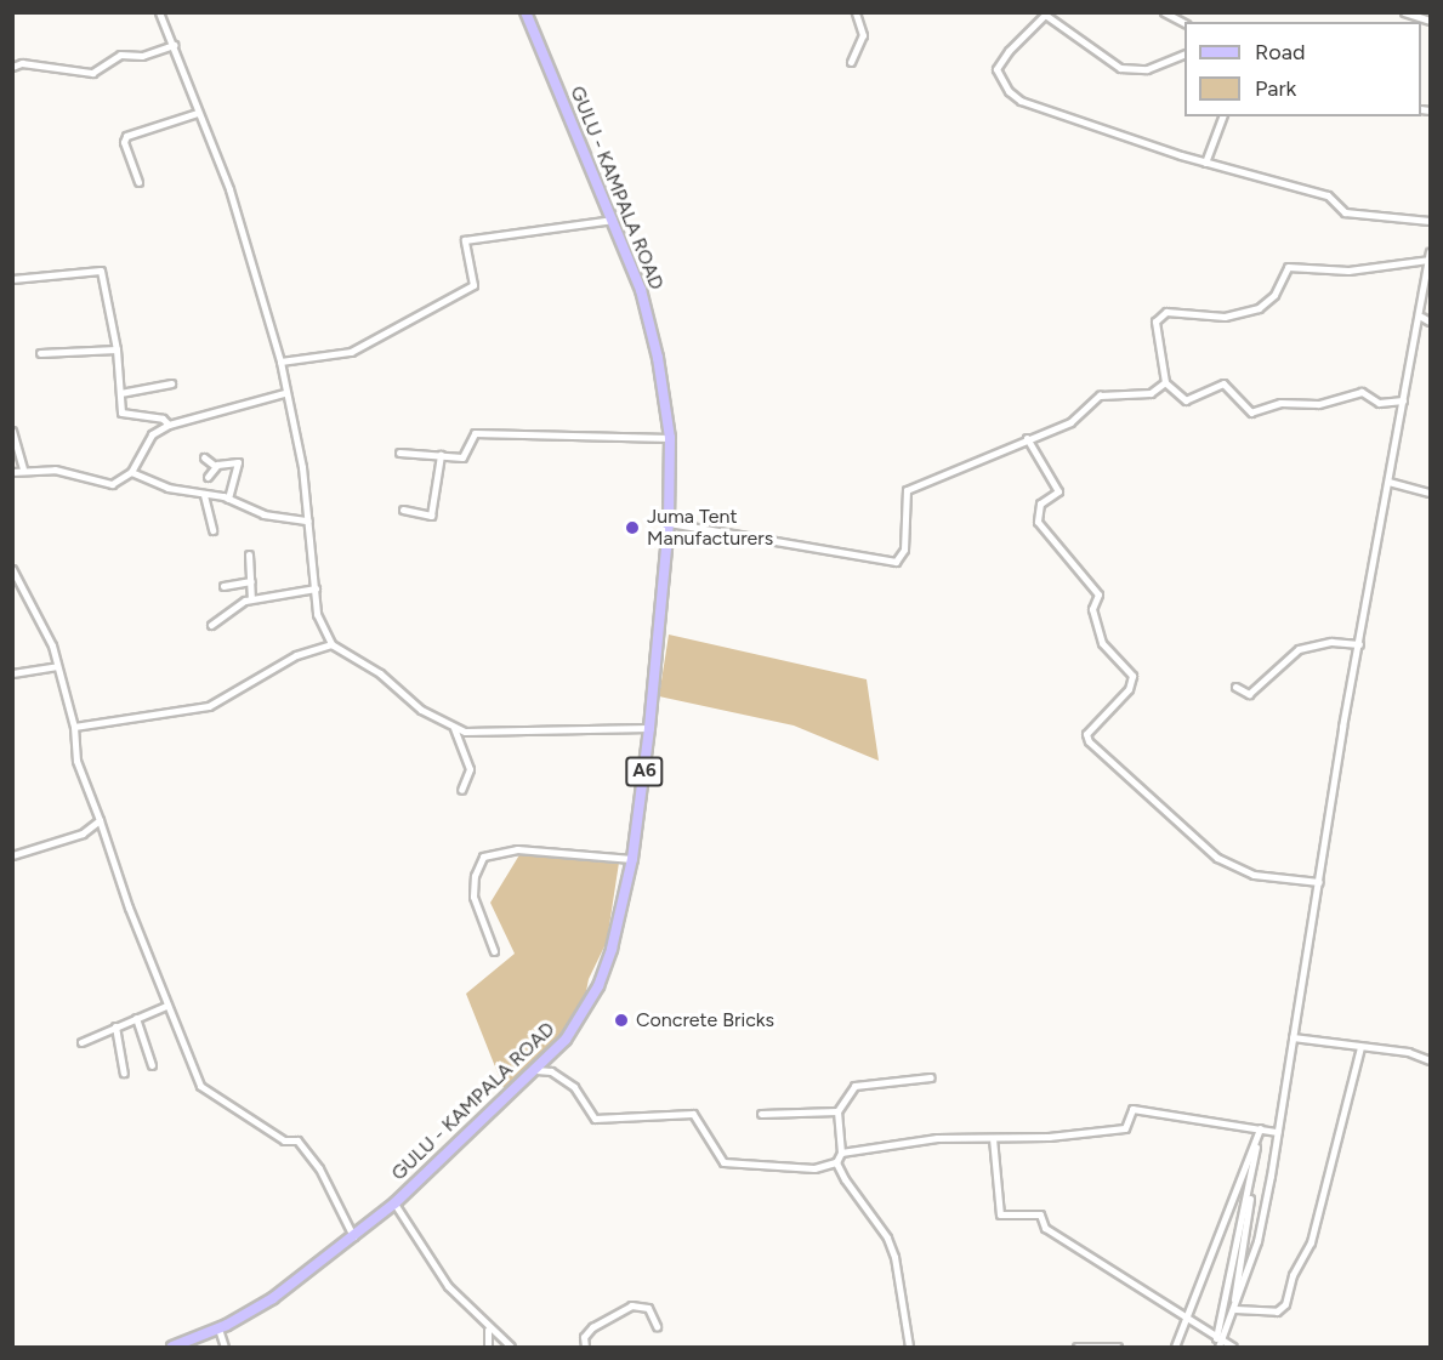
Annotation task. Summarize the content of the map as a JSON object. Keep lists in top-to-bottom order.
{
  "streets": {
    "main road": ["GULU - KAMPALA ROAD", "A6"]
  },
  "places": ["Juma Tent Manufacturers", "Concrete Bricks"],
  "legend": ["Road", "Park"]
}
